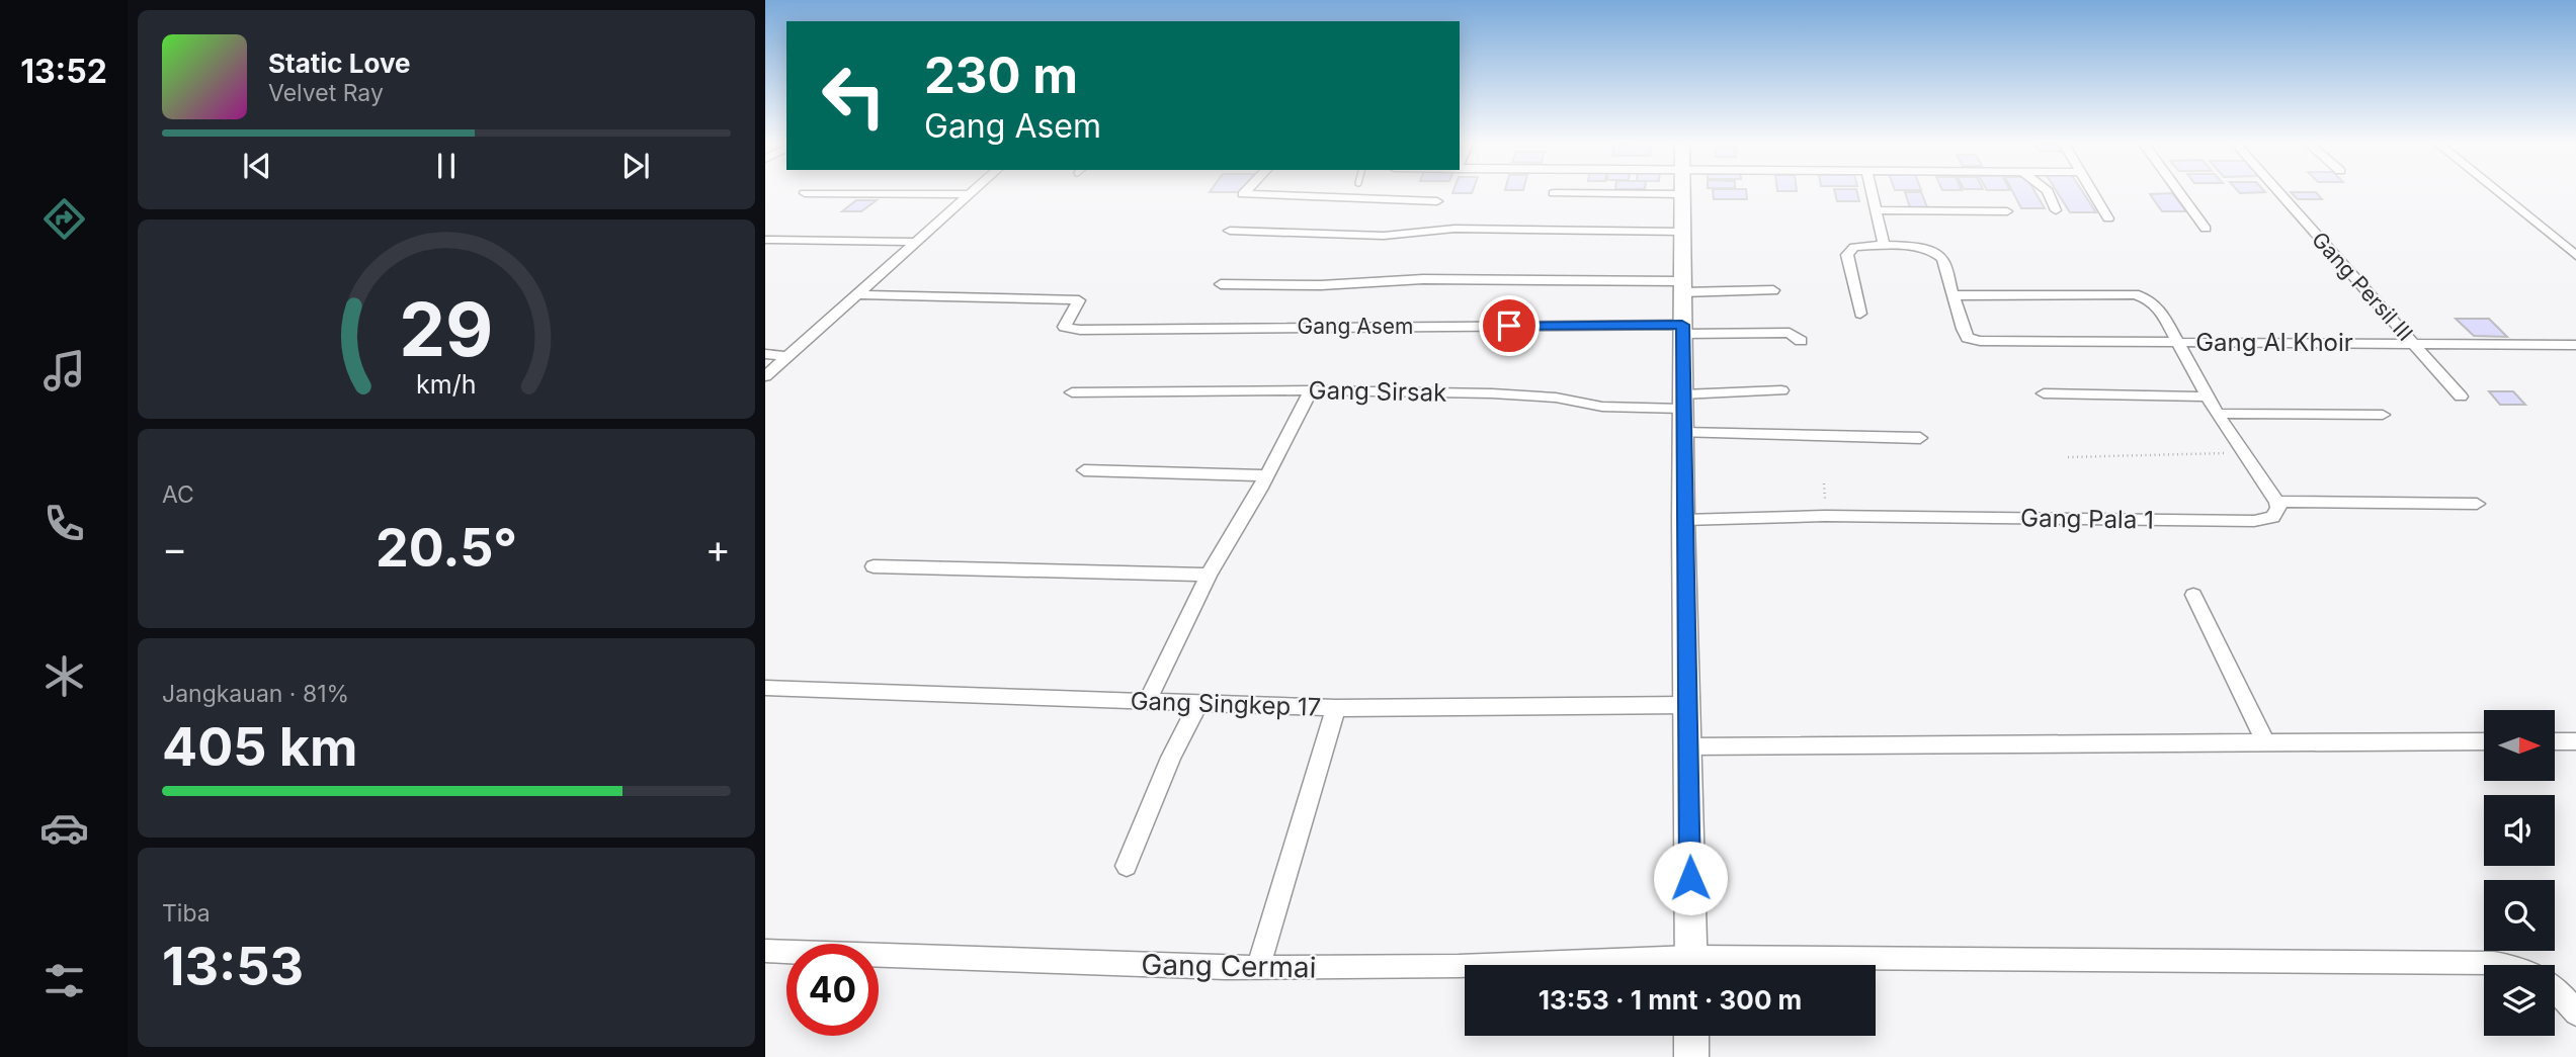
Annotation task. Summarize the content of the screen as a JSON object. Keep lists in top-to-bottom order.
{
  "streets": {
    "street": [
      "Gang Persil III",
      "Gang Asem",
      "Gang Al Khoir",
      "Gang Sirsak",
      "Gang Pala 1",
      "Gang Singkep 17",
      "Gang Cermai"
    ]
  },
  "crossings": [
    ["Gang Persil III", "Gang Al Khoir"]
  ],
  "north": "right",
  "page": {
    "tabs": "13:52",
    "turn": ["230 m", "Gang Asem"],
    "song": ["Static Love", "Velvet Ray"],
    "tile": [
      "AC",
      ["Jangkauan · 81%", "405 km"],
      ["Tiba", "13:53"]
    ],
    "heat": ["−", "20.5°", "+"],
    "limit": "40",
    "trip": "13:53 · 1 mnt · 300 m",
    "gauge": ["29", "km/h"]
  }
}
